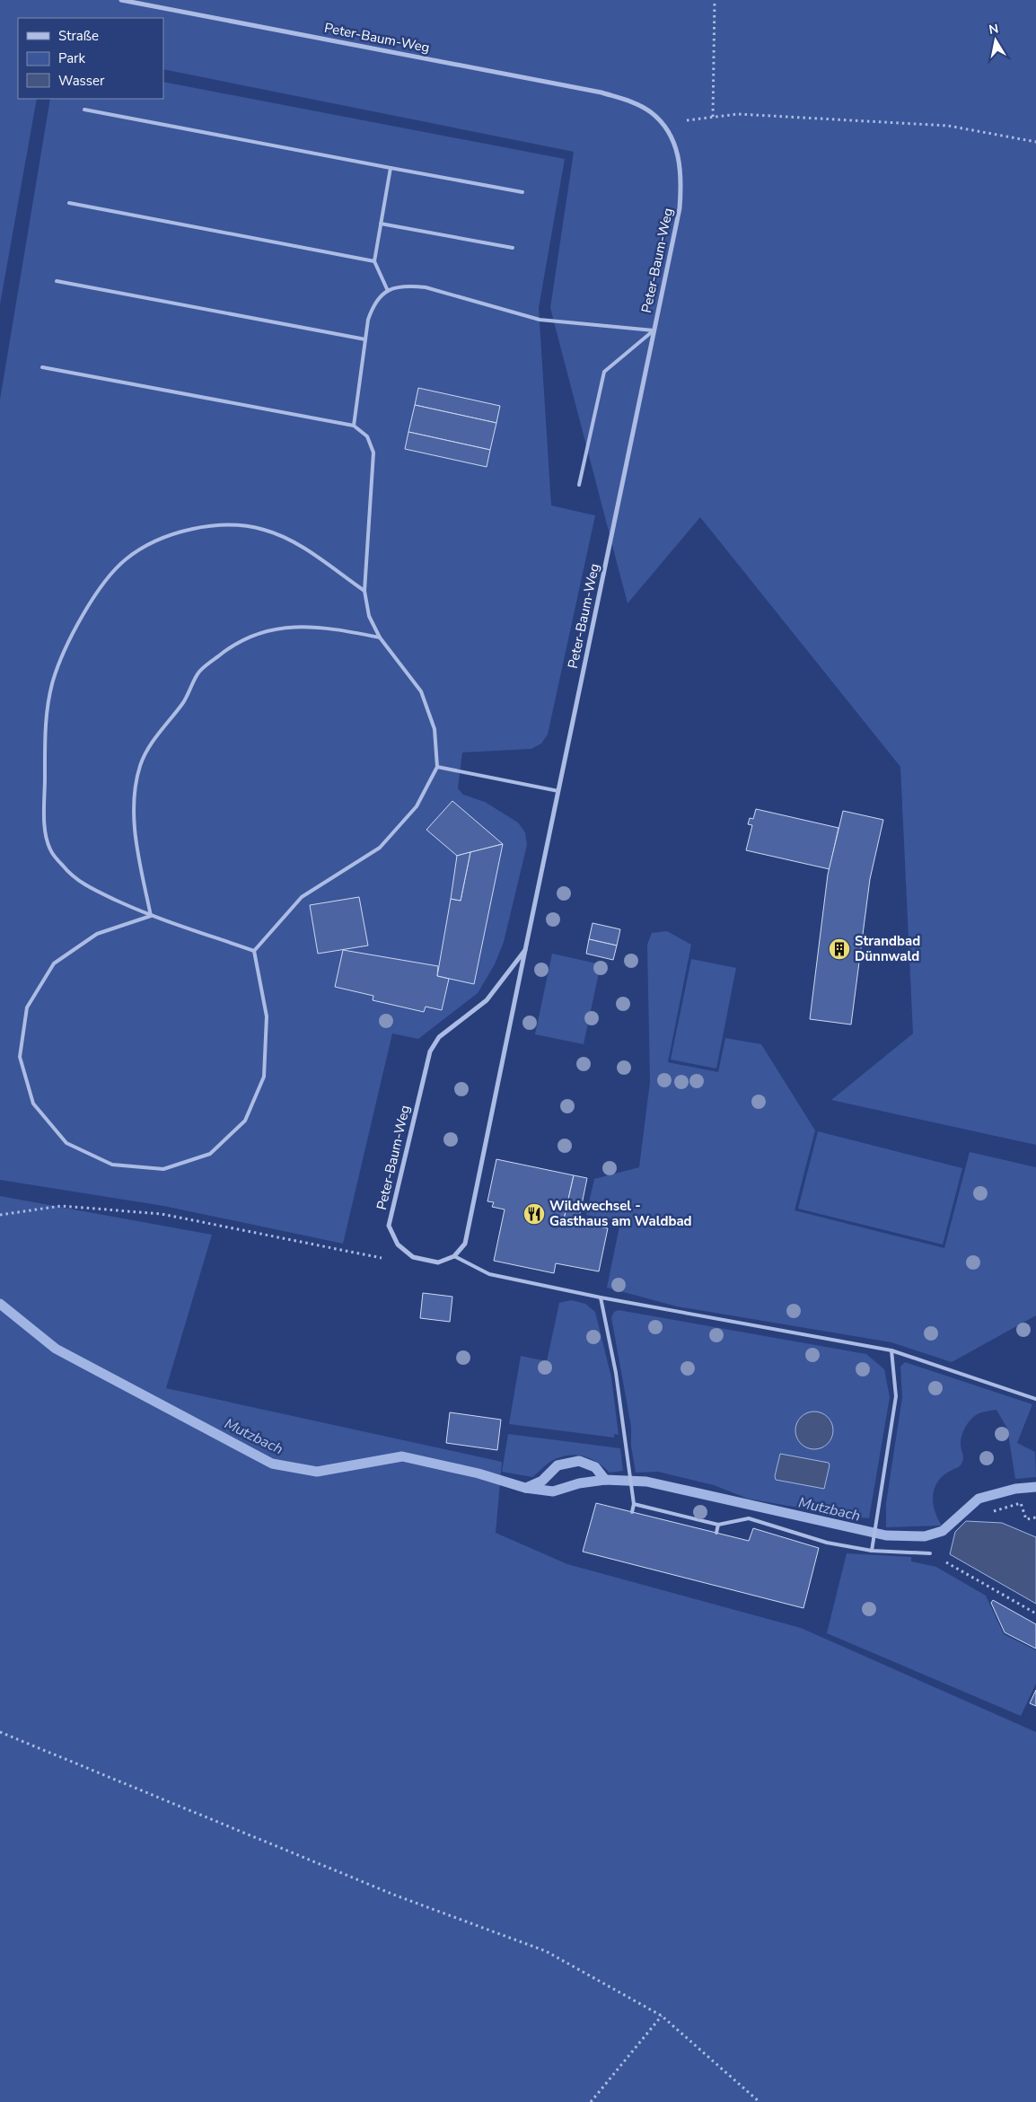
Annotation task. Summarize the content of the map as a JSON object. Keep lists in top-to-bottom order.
{
  "streets": {
    "street": ["Peter-Baum-Weg"]
  },
  "water": ["Mutzbach"],
  "places": {
    "building": ["Strandbad Dünnwald"],
    "restaurant": ["Wildwechsel - Gasthaus am Waldbad"]
  },
  "legend": ["Straße", "Park", "Wasser"],
  "north": "top"
}
